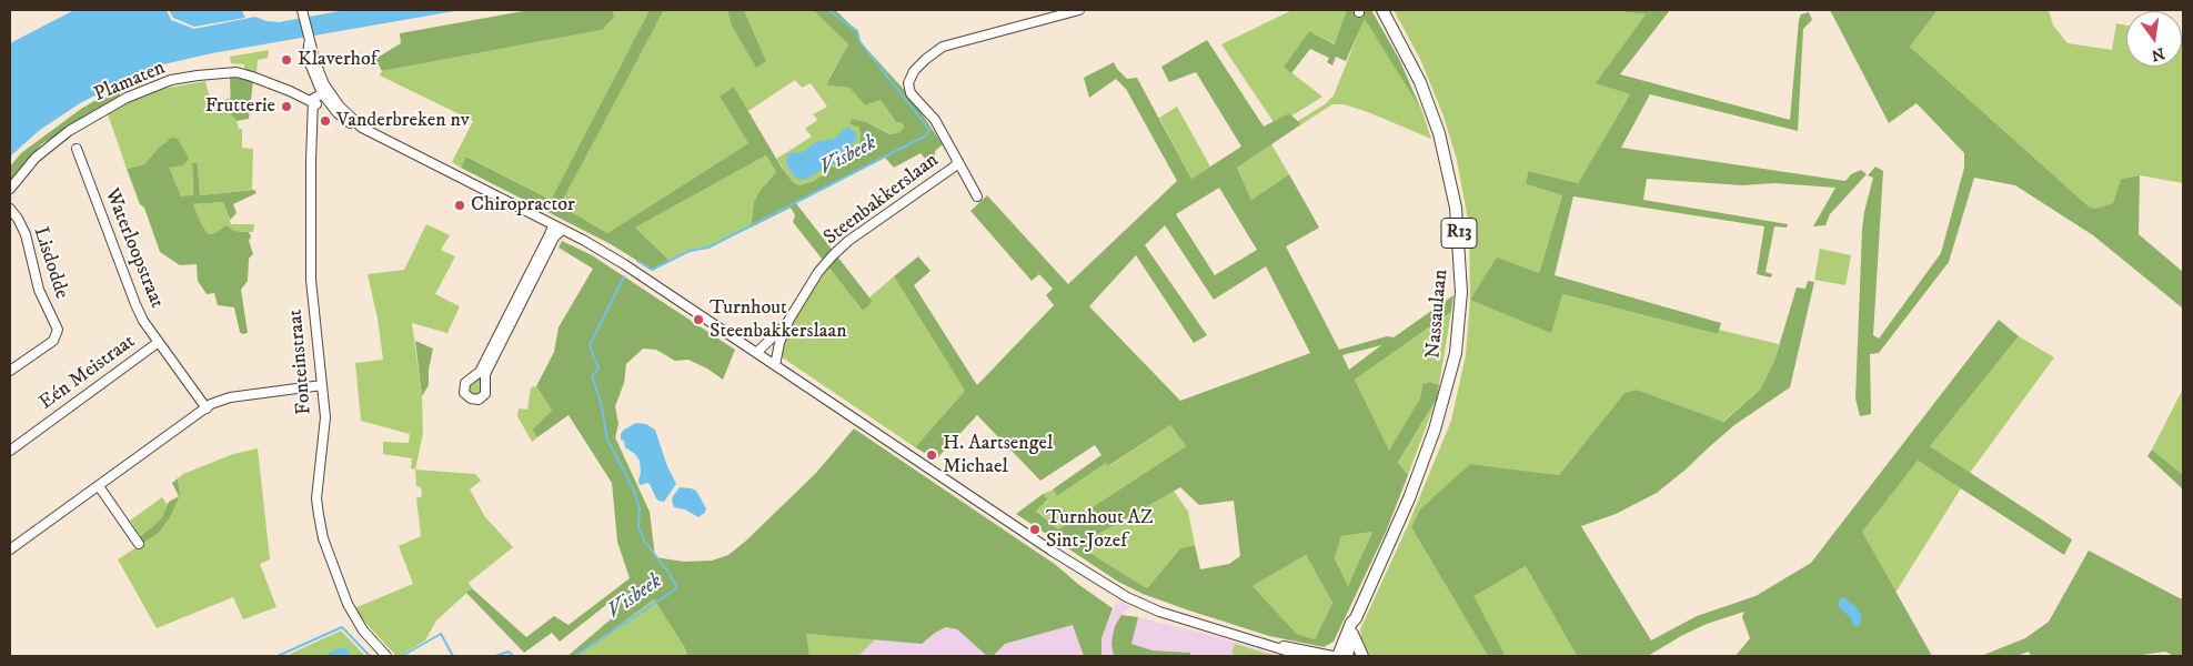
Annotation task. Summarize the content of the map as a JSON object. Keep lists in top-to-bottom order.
{
  "streets": {
    "main road": ["R13", "Nassaulaan"],
    "street": [
      "Plamaten",
      "Steenbakkerslaan",
      "Waterloopstraat",
      "Lisdodde",
      "Fonteinstraat",
      "Eén Meistraat"
    ]
  },
  "crossings": [
    ["Plamaten", "Fonteinstraat"],
    ["Waterloopstraat", "Eén Meistraat"]
  ],
  "water": ["Visbeek"],
  "places": [
    "Klaverhof",
    "Frutterie",
    "Vanderbreken nv",
    "Chiropractor",
    "Turnhout Steenbakkerslaan",
    "H. Aartsengel Michael",
    "Turnhout AZ Sint-Jozef"
  ],
  "north": "bottom"
}
